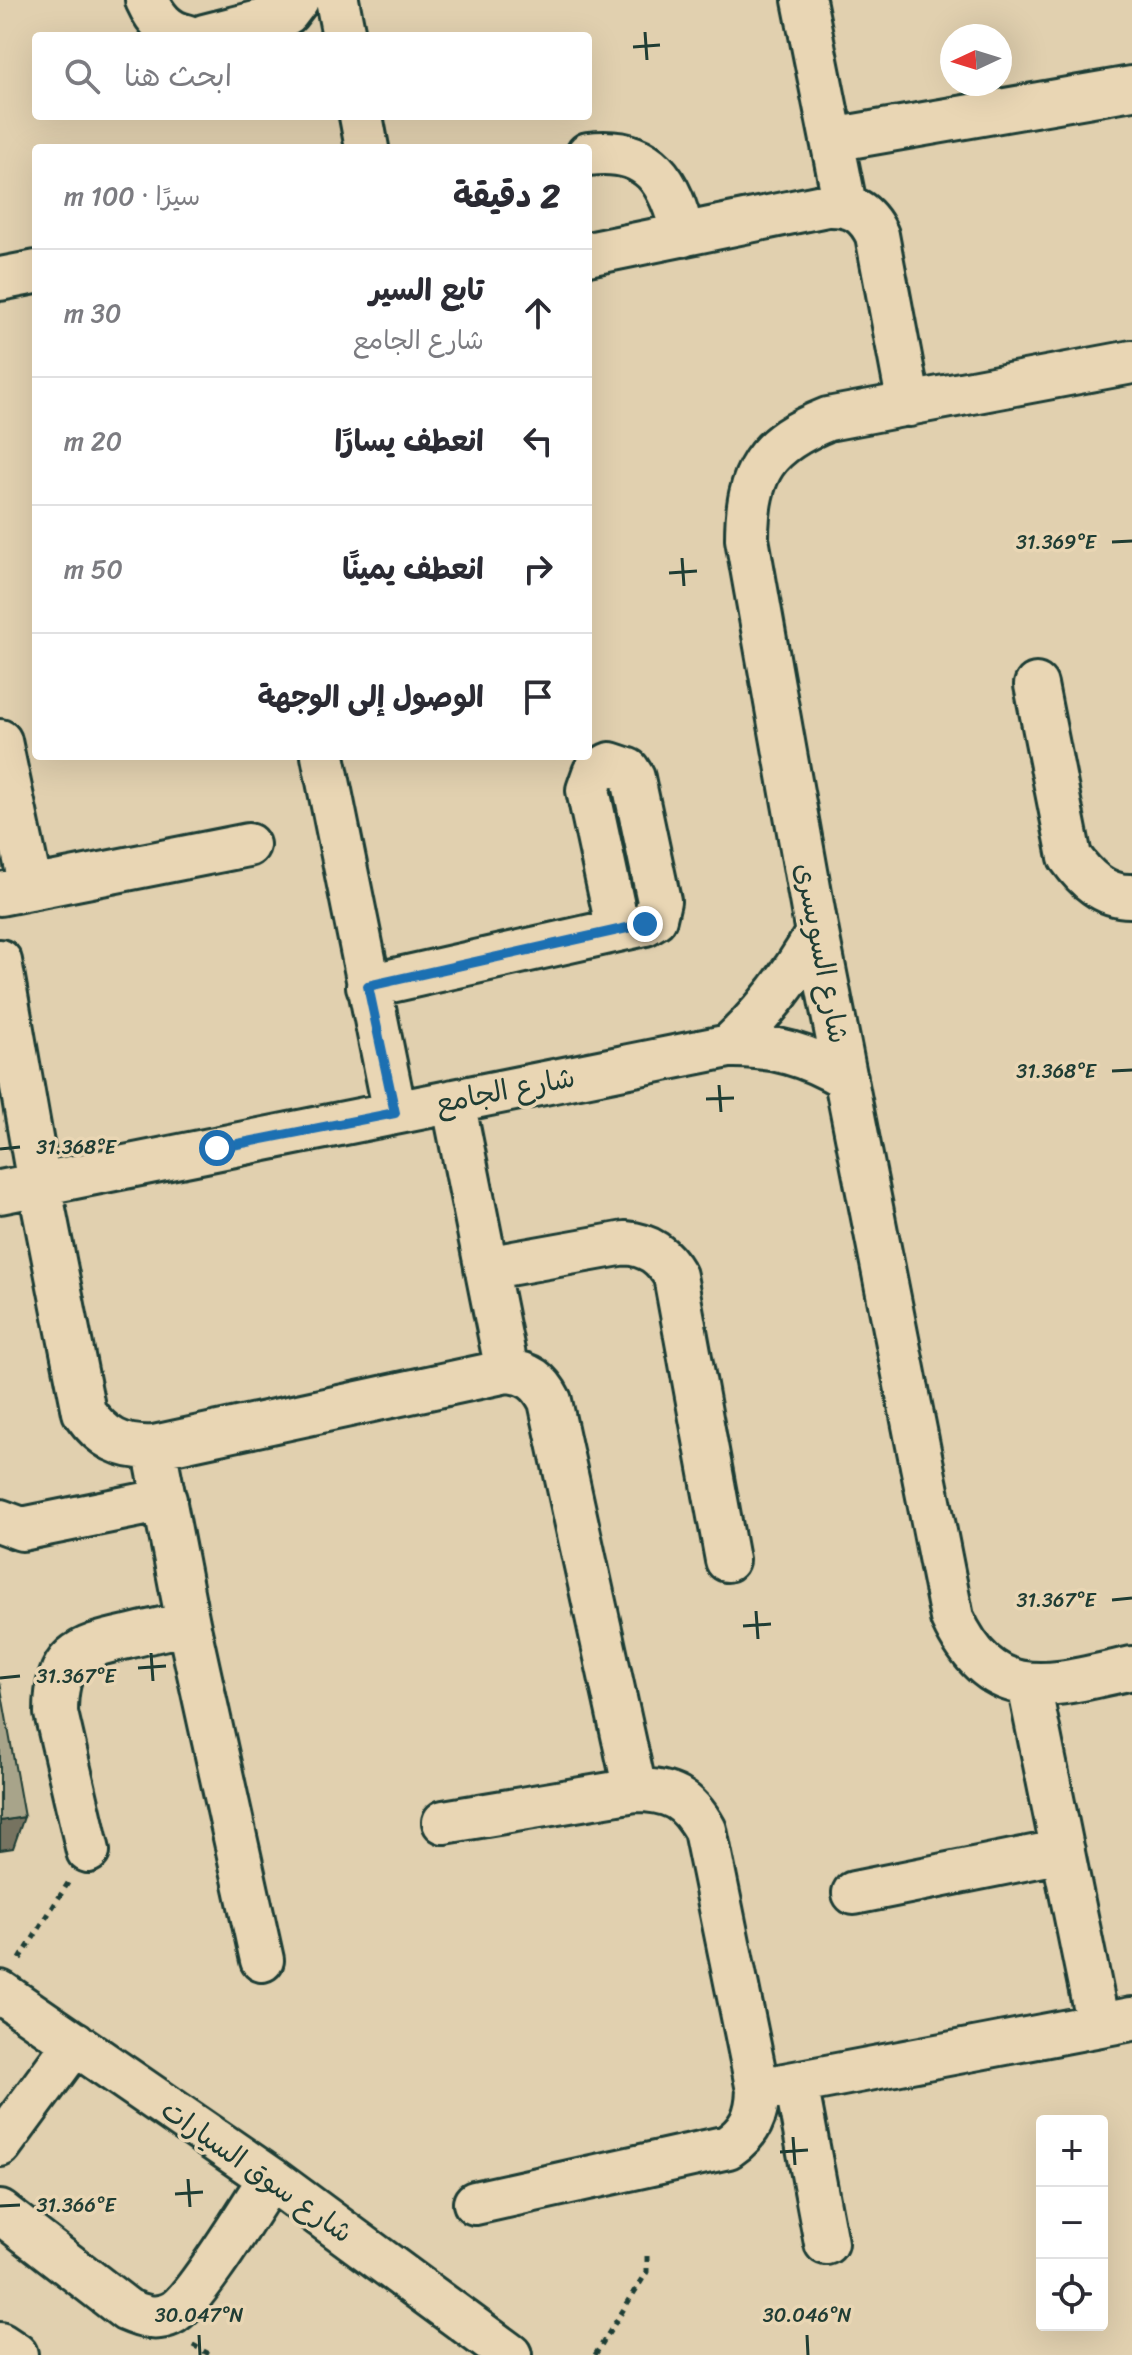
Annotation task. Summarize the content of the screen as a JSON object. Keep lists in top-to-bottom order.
{
  "streets": {
    "street": ["شارع السويسرى", "شارع الجامع", "شارع سوق السيارات"]
  },
  "crossings": [
    ["شارع السويسرى", "شارع الجامع"]
  ],
  "north": "left",
  "page": {
    "search": "ابحث هنا",
    "heading": ["2 دقيقة", "سيرًا · 100 m"],
    "list": [
      ["تابع السير", "شارع الجامع", "30 m"],
      ["انعطف يسارًا", "20 m"],
      ["انعطف يمينًا", "50 m"],
      "الوصول إلى الوجهة"
    ],
    "map_buttons": ["+", "−"]
  },
  "coordinates": [
    "31.369°E",
    "31.368°E",
    "31.367°E",
    "31.366°E",
    "30.047°N",
    "30.046°N"
  ]
}
